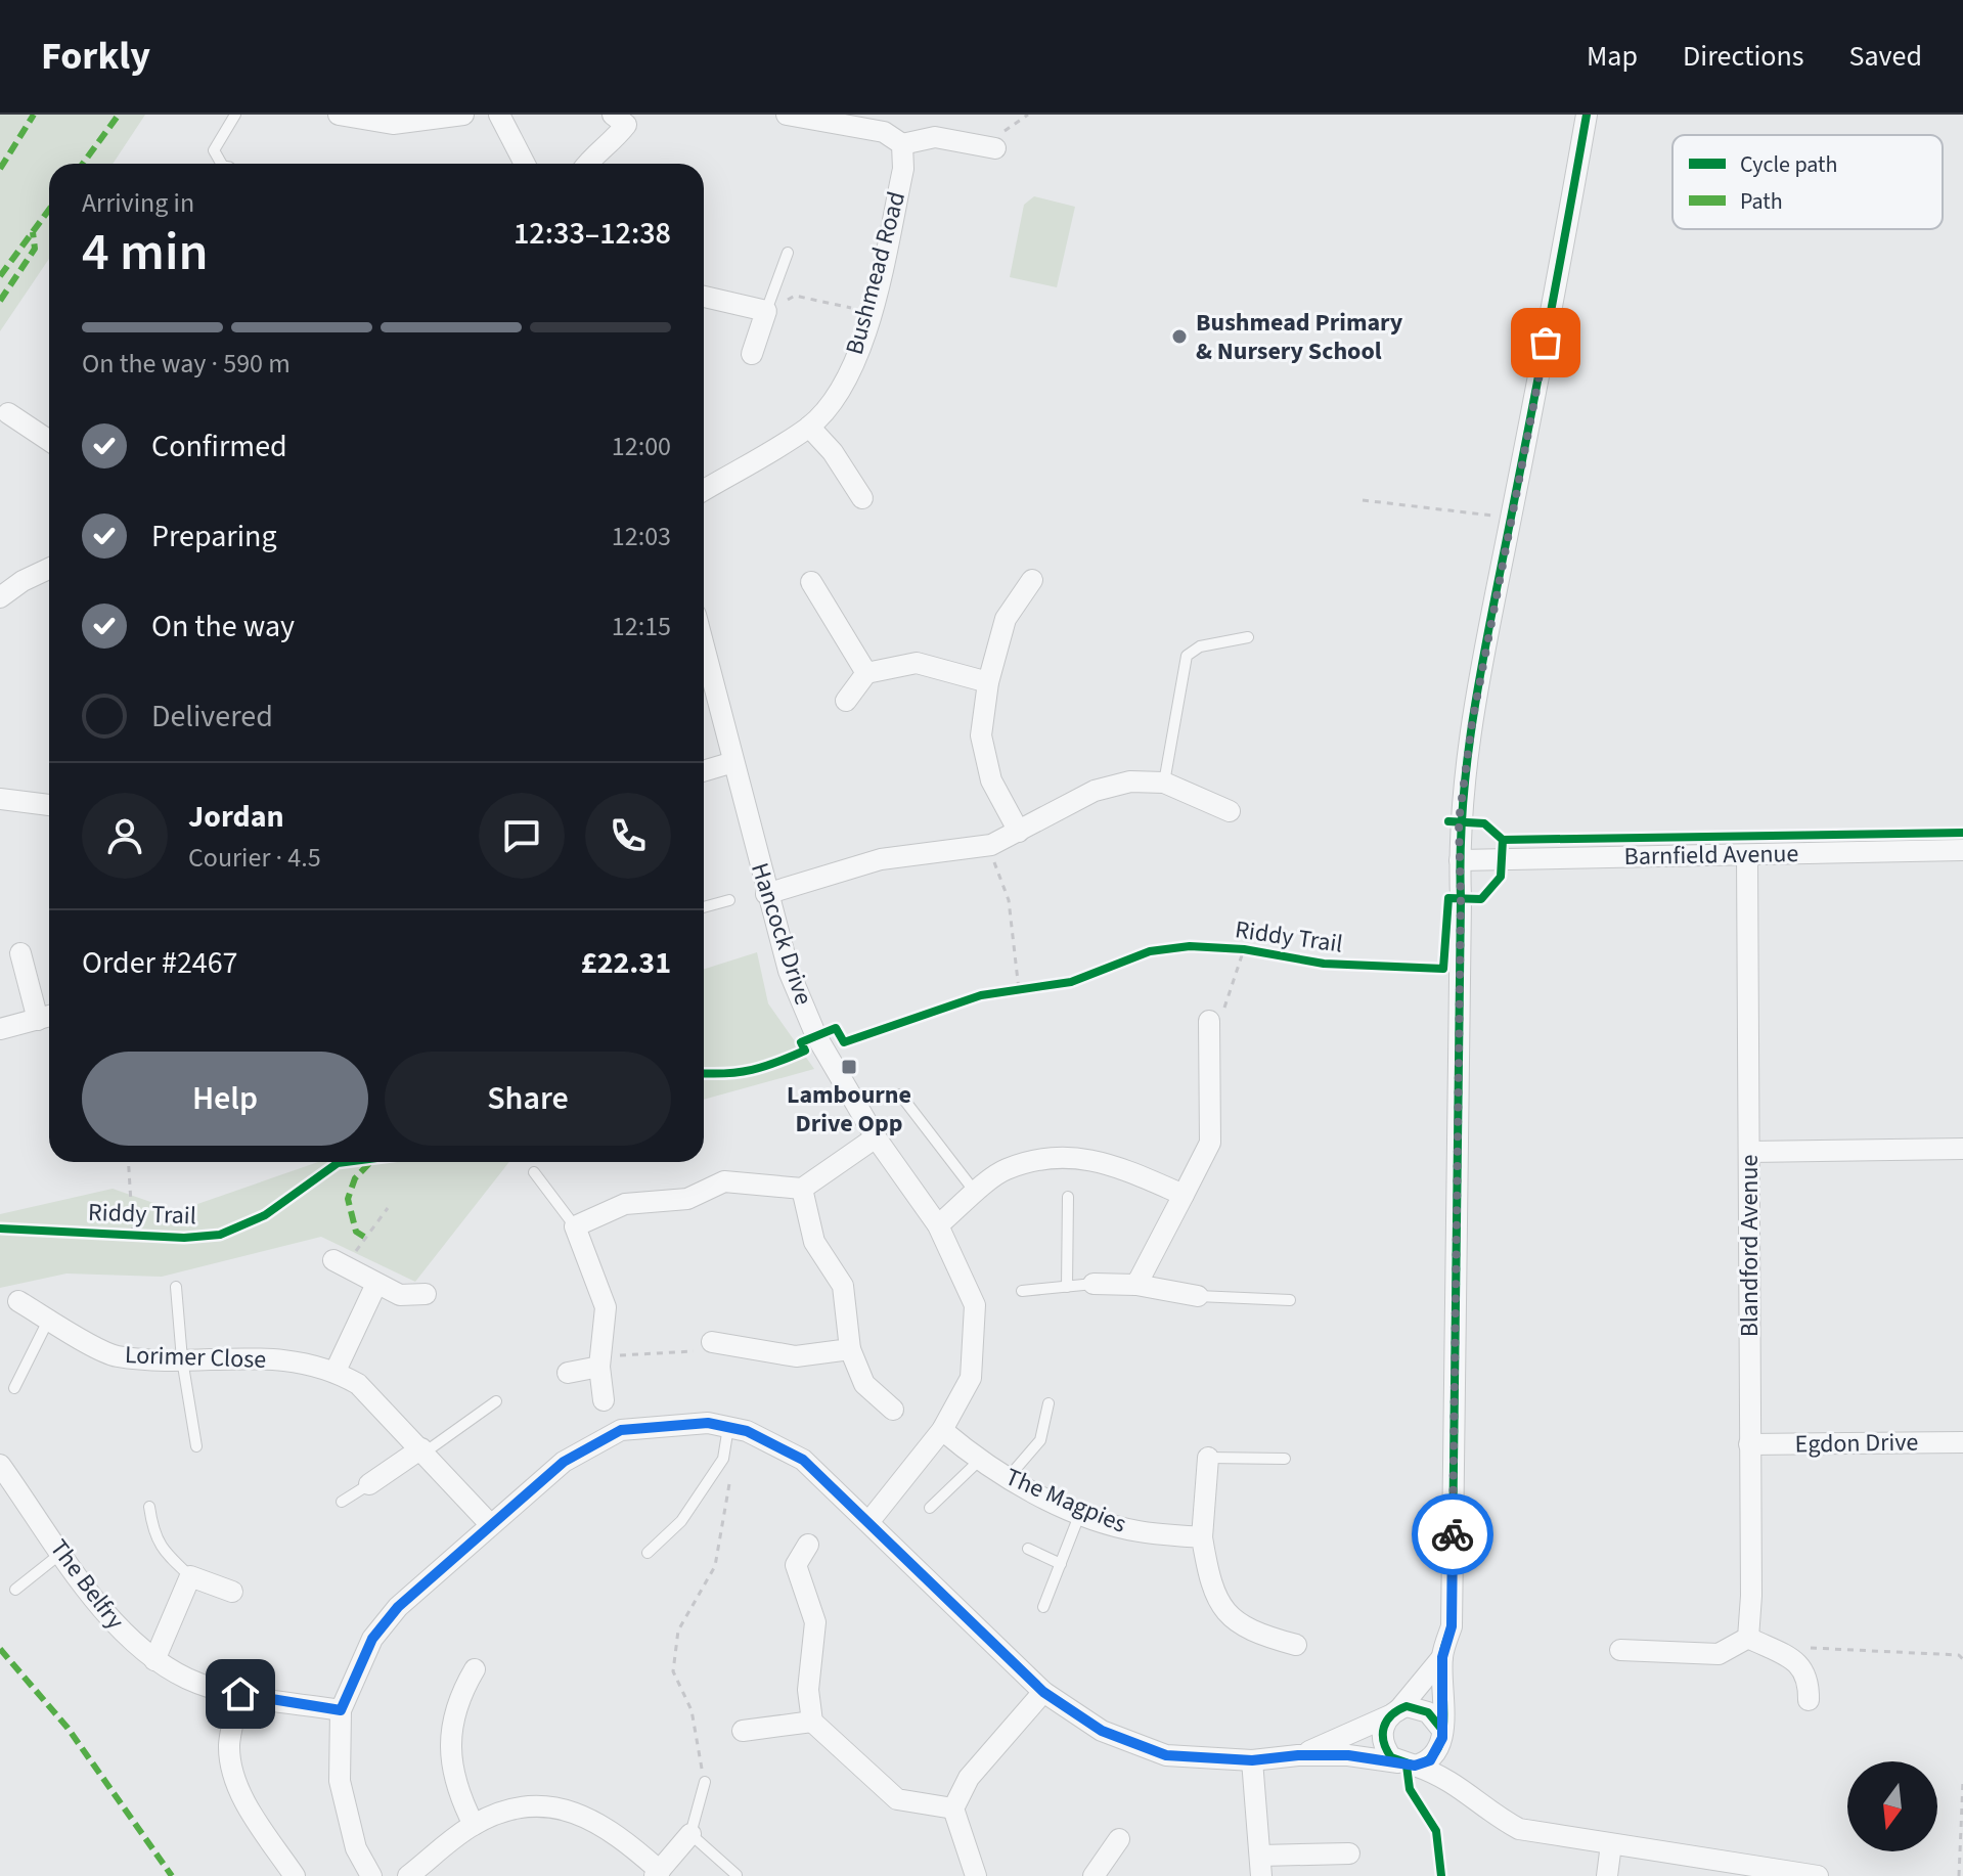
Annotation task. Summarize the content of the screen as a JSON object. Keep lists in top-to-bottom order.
{
  "streets": {
    "street": [
      "Bushmead Road",
      "Barnfield Avenue",
      "Hancock Drive",
      "Blandford Avenue",
      "Lorimer Close",
      "Egdon Drive",
      "The Magpies",
      "The Belfry"
    ],
    "cycle path": ["Riddy Trail"]
  },
  "crossings": [
    ["Barnfield Avenue", "Blandford Avenue"],
    ["Hancock Drive", "The Magpies"],
    ["Blandford Avenue", "Egdon Drive"]
  ],
  "places": {
    "other": ["Bushmead Primary & Nursery School"],
    "transit": ["Lambourne Drive Opp"]
  },
  "legend": ["Cycle path", "Path"],
  "north": "bottom",
  "page": {
    "header": "Forkly",
    "nav": ["Map", "Directions", "Saved"],
    "heading": ["4 min", "Arriving in", "12:33–12:38"],
    "panel": [
      "Jordan",
      "Courier · 4.5",
      "Order #2467",
      "£22.31"
    ],
    "bar": "On the way · 590 m",
    "list": [
      ["Confirmed", "12:00"],
      ["Preparing", "12:03"],
      ["On the way", "12:15"],
      "Delivered"
    ],
    "buttons": ["Help", "Share"]
  }
}
